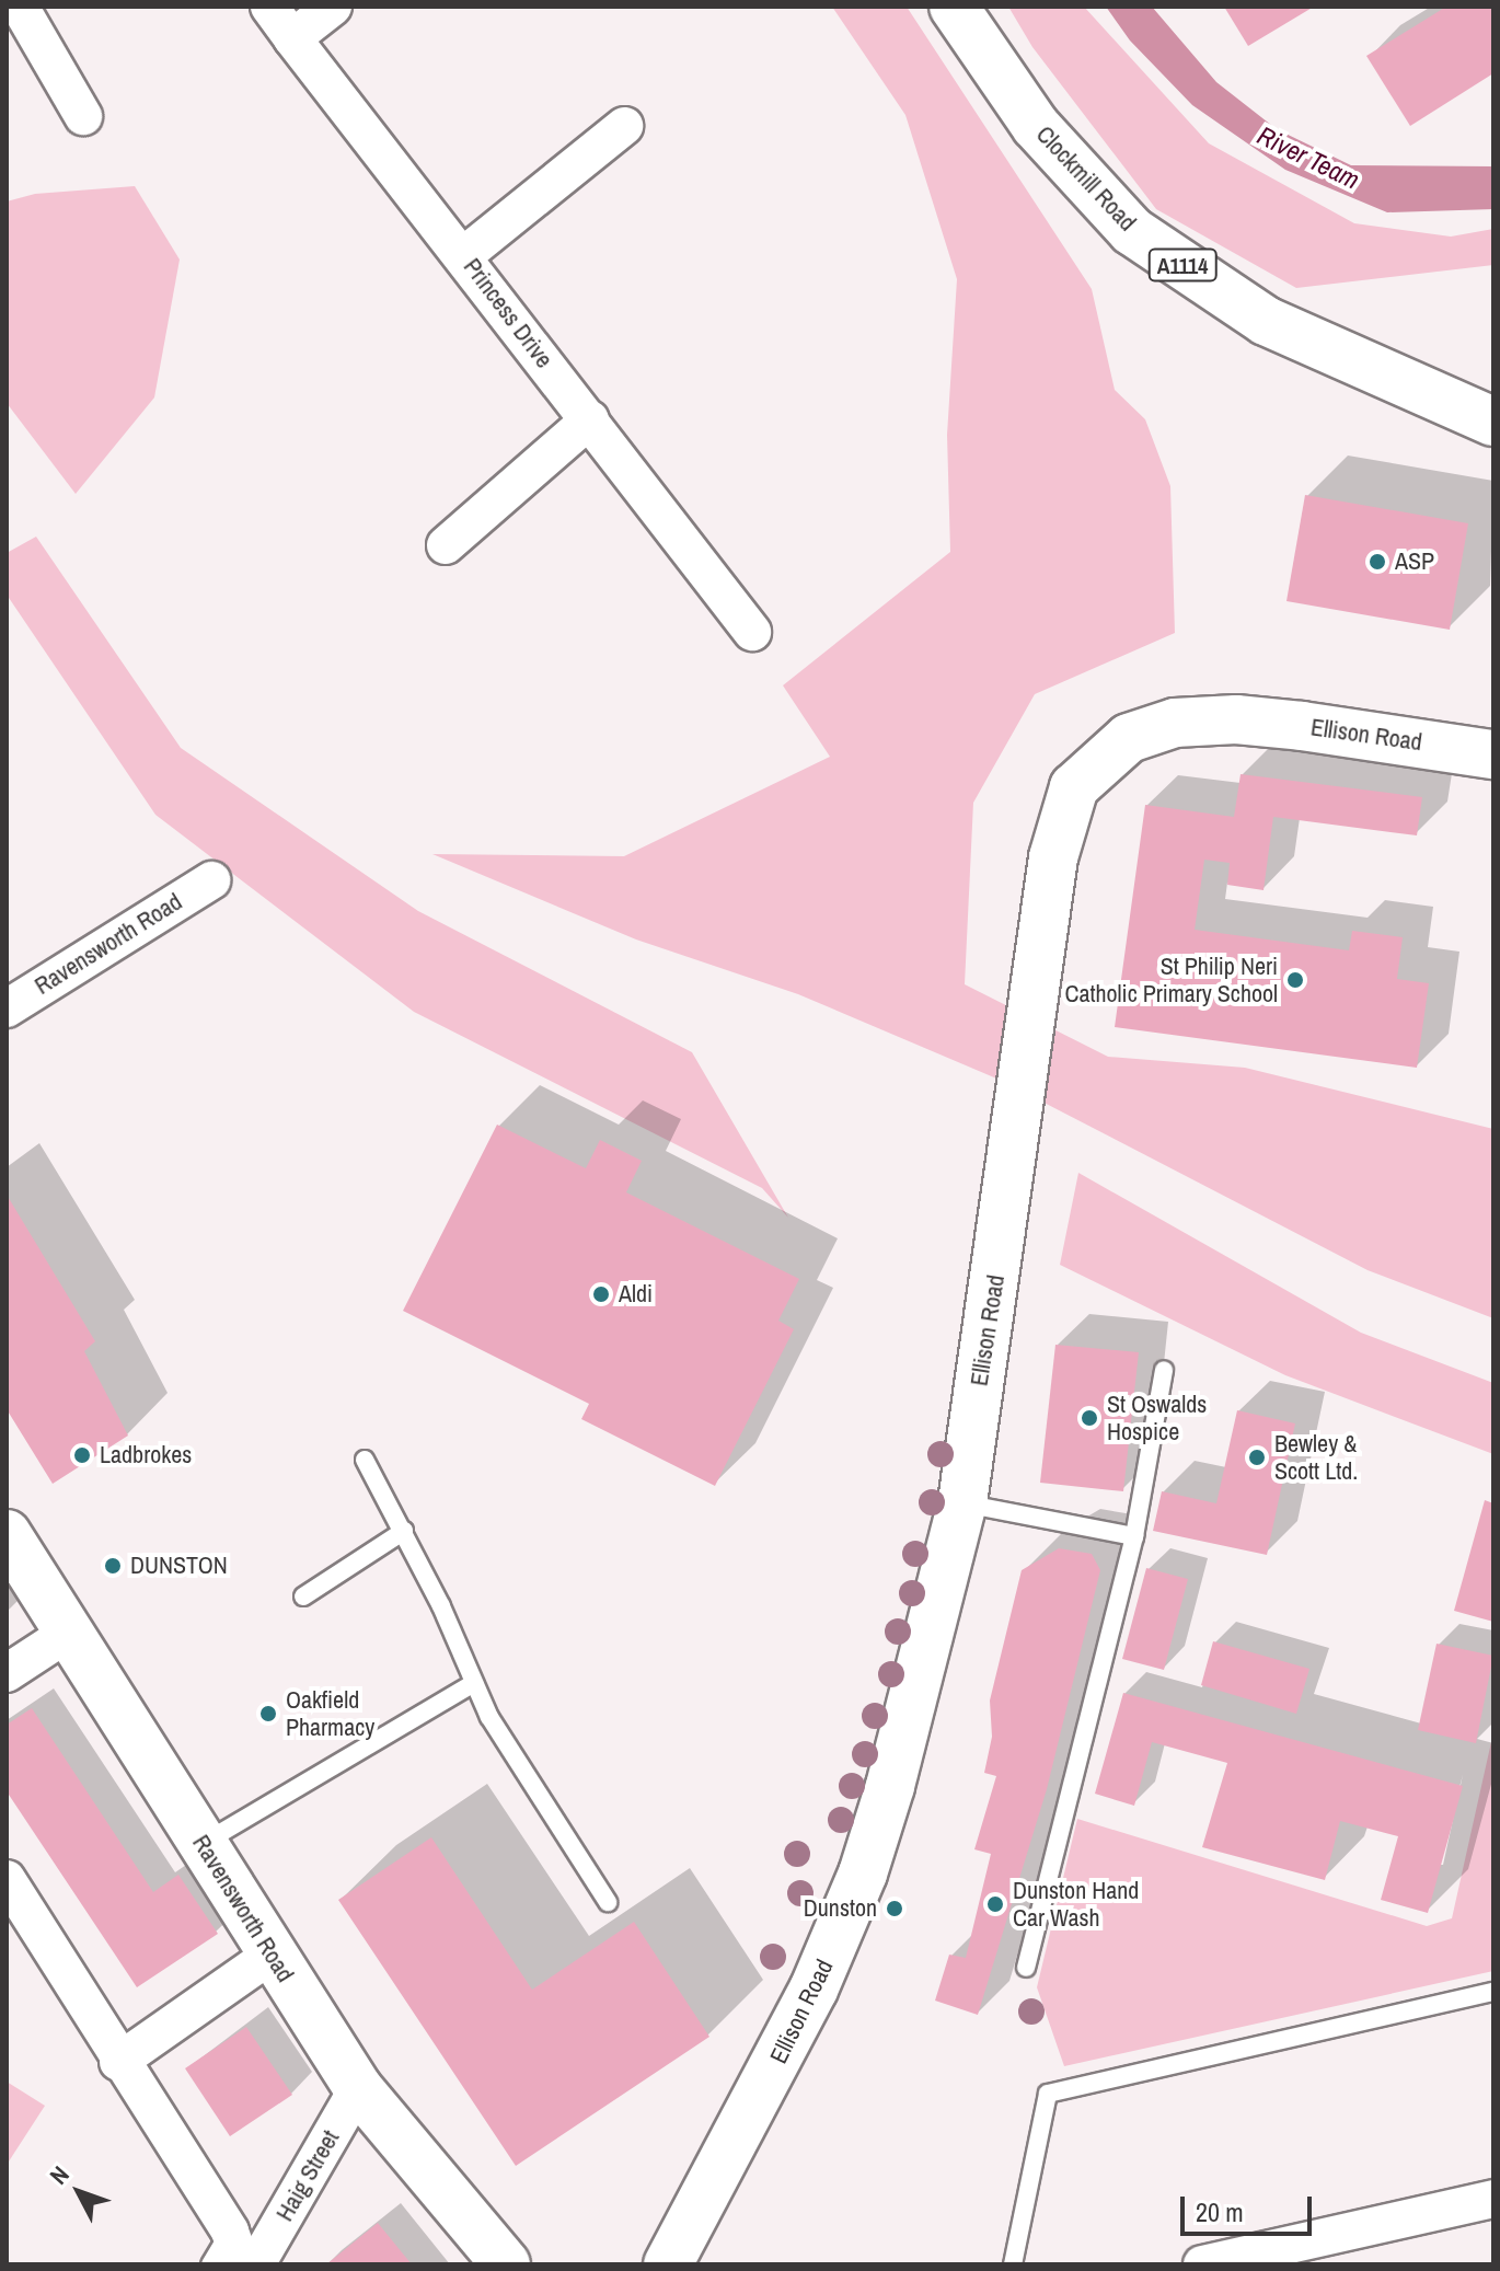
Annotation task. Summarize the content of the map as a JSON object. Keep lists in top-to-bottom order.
{
  "streets": {
    "street": [
      "Clockmill Road",
      "A1114",
      "Princess Drive",
      "Ellison Road",
      "Ravensworth Road",
      "Haig Street"
    ]
  },
  "crossings": [
    ["Ravensworth Road", "Haig Street"]
  ],
  "water": ["River Team"],
  "places": [
    "ASP",
    "St Philip Neri Catholic Primary School",
    "Aldi",
    "St Oswalds Hospice",
    "Ladbrokes",
    "Bewley & Scott Ltd.",
    "DUNSTON",
    "Oakfield Pharmacy",
    "Dunston Hand Car Wash",
    "Dunston"
  ],
  "scale_bar": "20 m",
  "north": "top left"
}
